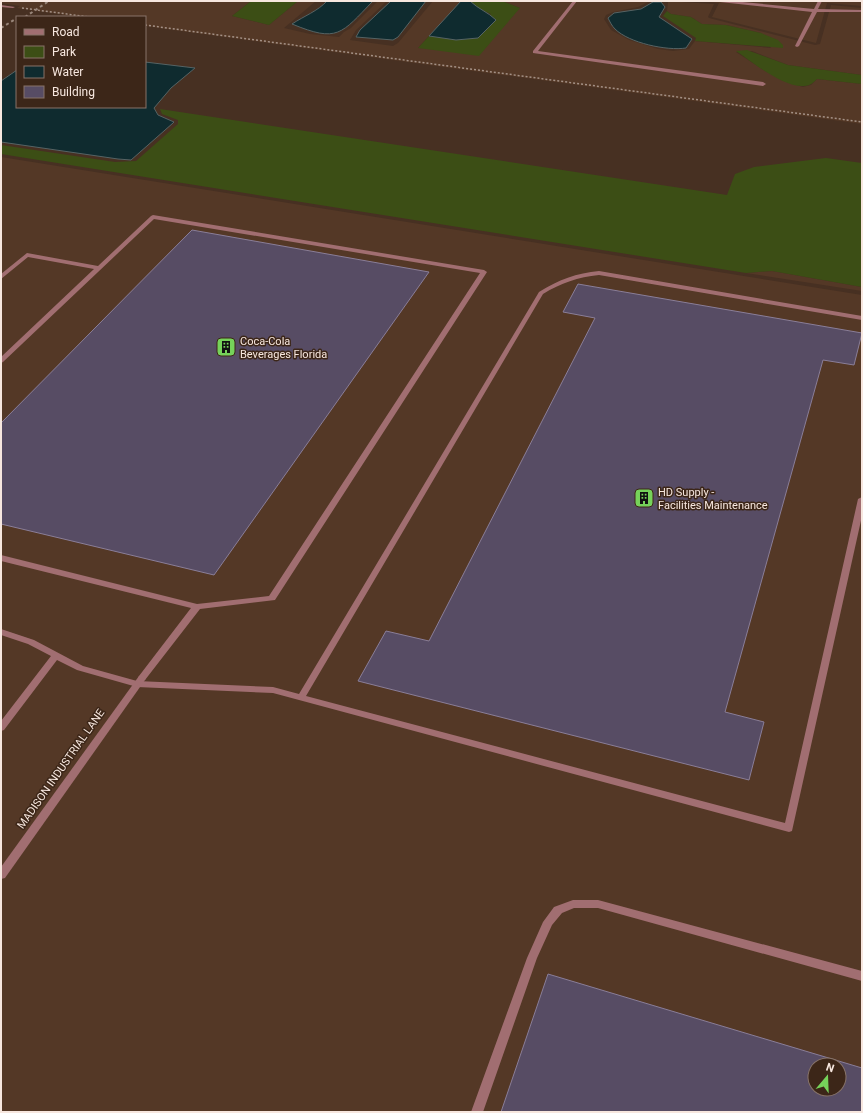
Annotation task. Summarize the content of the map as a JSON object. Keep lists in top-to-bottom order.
{
  "streets": {
    "street": ["MADISON INDUSTRIAL LANE"]
  },
  "places": {
    "building": ["Coca-Cola Beverages Florida", "HD Supply - Facilities Maintenance"]
  },
  "legend": [
    "Road",
    "Park",
    "Water",
    "Building"
  ],
  "north": "top"
}
